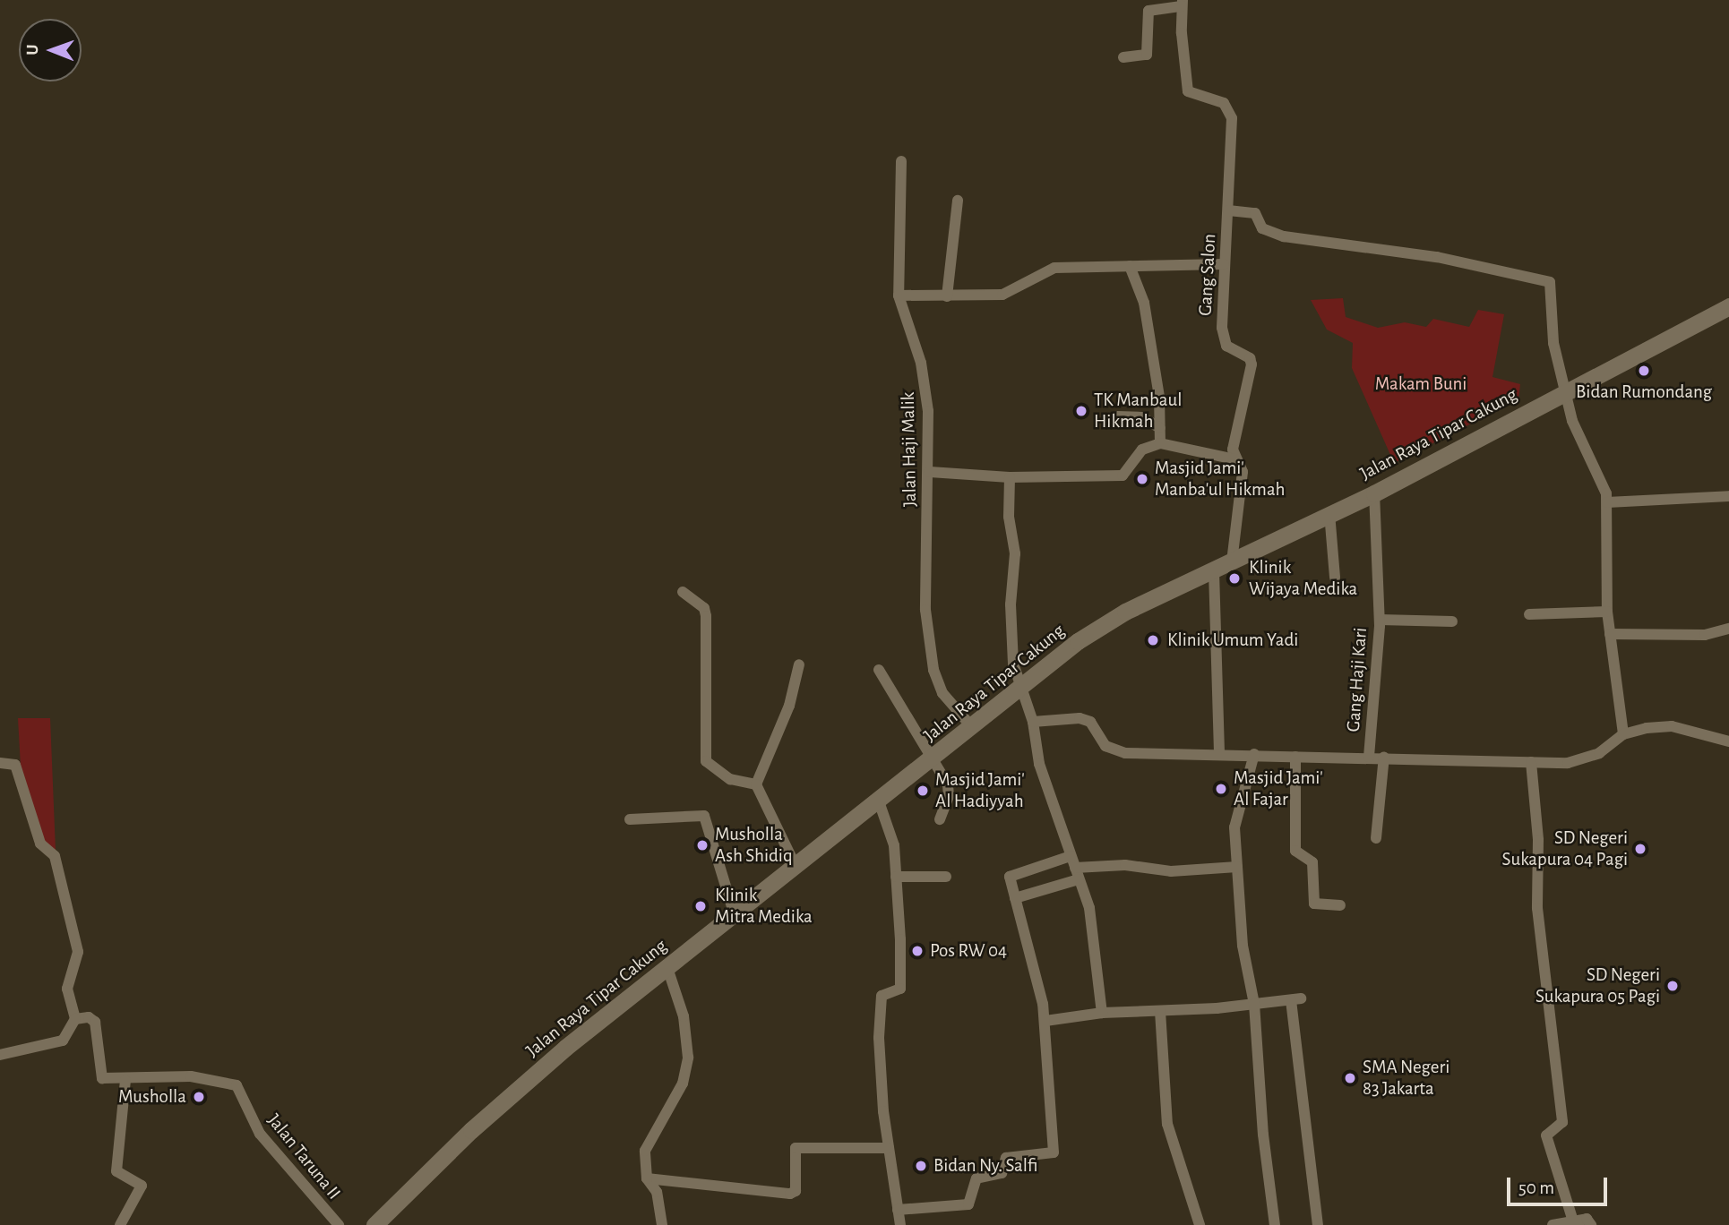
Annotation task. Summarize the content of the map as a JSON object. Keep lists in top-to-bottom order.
{
  "streets": {
    "street": [
      "Gang Salon",
      "Jalan Raya Tipar Cakung",
      "Jalan Haji Malik",
      "Gang Haji Kari",
      "Jalan Taruna II"
    ]
  },
  "crossings": [
    ["Gang Salon", "Jalan Raya Tipar Cakung"],
    ["Jalan Raya Tipar Cakung", "Jalan Haji Malik"],
    ["Jalan Raya Tipar Cakung", "Gang Haji Kari"]
  ],
  "parks": ["Makam Buni"],
  "places": [
    "Bidan Rumondang",
    "TK Manbaul Hikmah",
    "Masjid Jami' Manba'ul Hikmah",
    "Klinik Wijaya Medika",
    "Klinik Umum Yadi",
    "Masjid Jami' Al Fajar",
    "Masjid Jami' Al Hadiyyah",
    "Musholla Ash Shidiq",
    "SD Negeri Sukapura 04 Pagi",
    "Klinik Mitra Medika",
    "Pos RW 04",
    "SD Negeri Sukapura 05 Pagi",
    "SMA Negeri 83 Jakarta",
    "Musholla",
    "Bidan Ny. Salfi"
  ],
  "scale_bar": "50 m",
  "north": "left"
}
